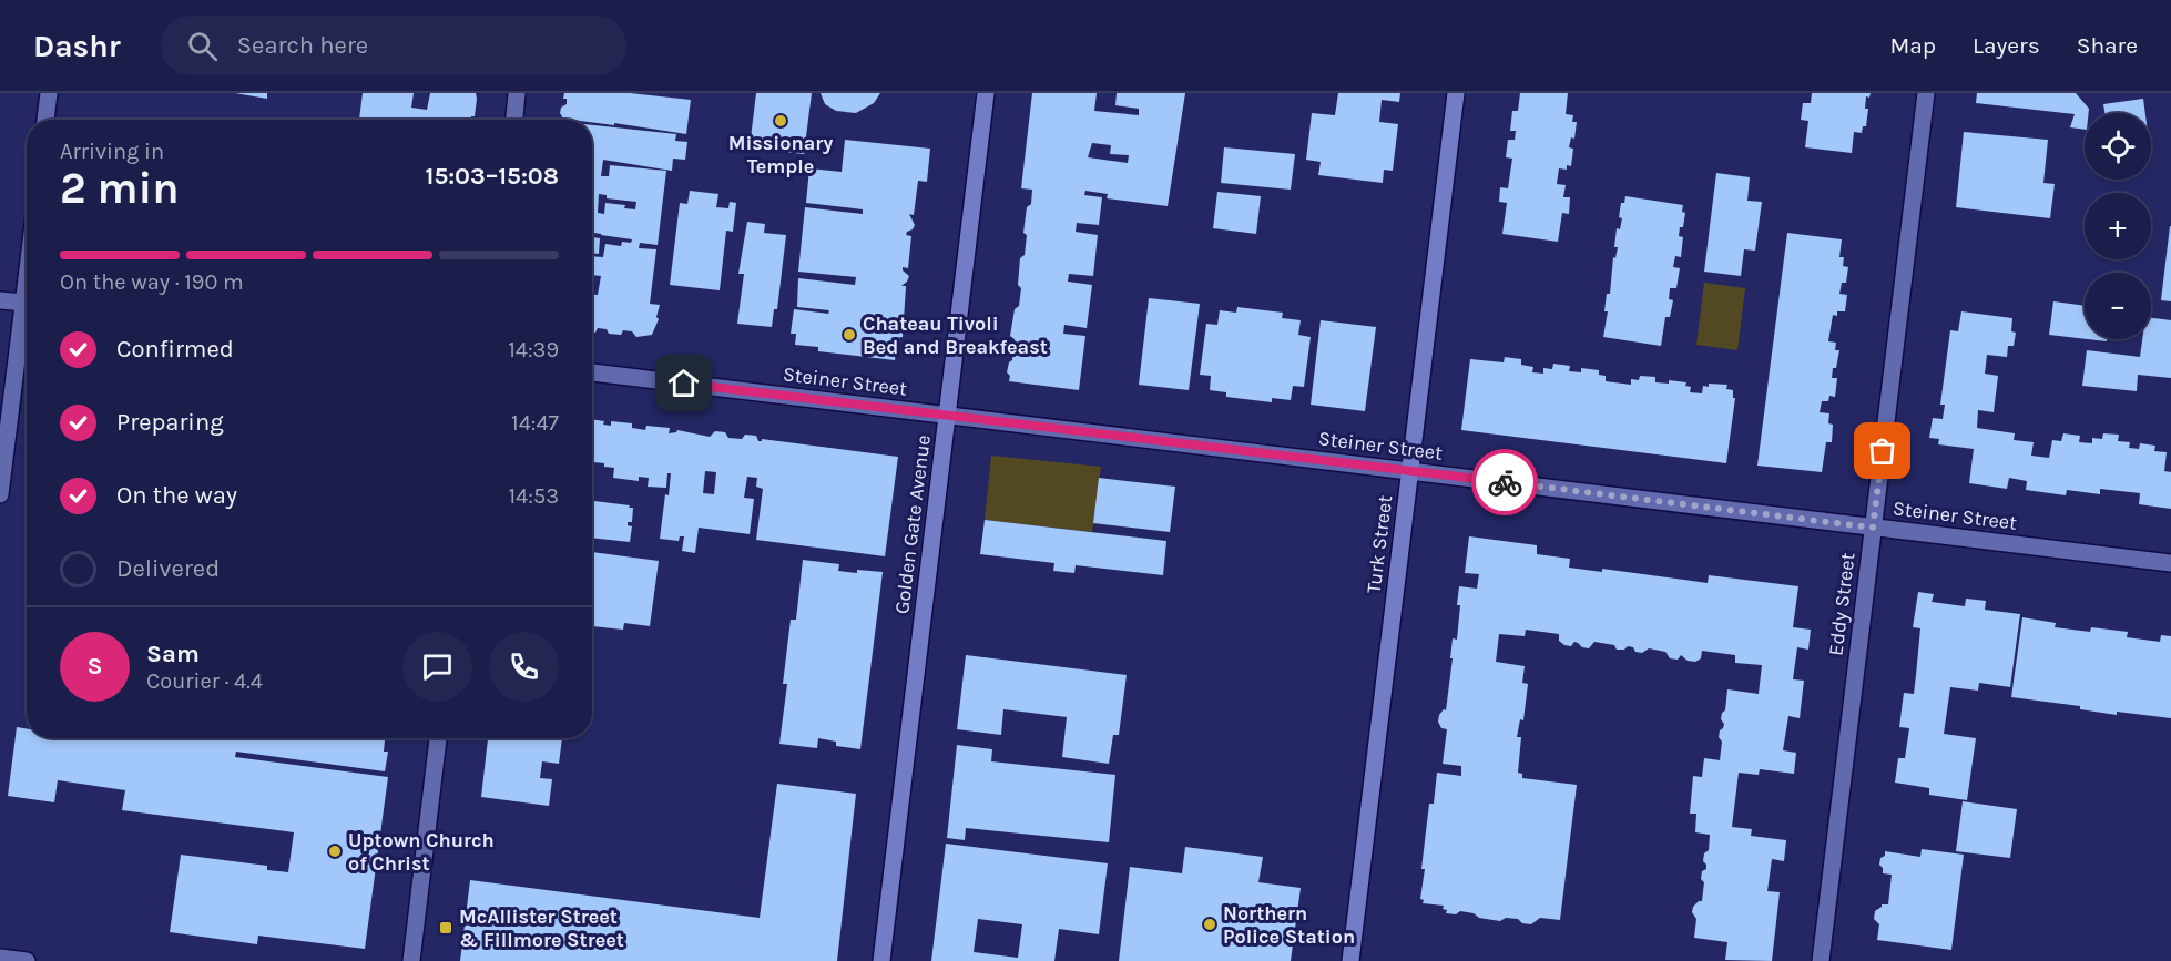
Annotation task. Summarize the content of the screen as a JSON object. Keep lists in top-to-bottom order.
{
  "streets": {
    "main road": ["Golden Gate Avenue", "Turk Street"],
    "street": ["Steiner Street", "Eddy Street"]
  },
  "crossings": [
    ["Steiner Street", "Golden Gate Avenue"],
    ["Steiner Street", "Turk Street"],
    ["Steiner Street", "Eddy Street"]
  ],
  "places": {
    "other": [
      "Missionary Temple",
      "Chateau Tivoli Bed and Breakfeast",
      "Uptown Church of Christ",
      "Northern Police Station"
    ],
    "transit": ["McAllister Street & Fillmore Street"]
  },
  "page": {
    "header": "Dashr",
    "search": "Search here",
    "nav": ["Map", "Layers", "Share"],
    "map_buttons": ["+", "−"],
    "heading": ["2 min", "Arriving in", "15:03–15:08"],
    "panel": ["Sam", "Courier · 4.4"],
    "bar": "On the way · 190 m",
    "list": [
      ["Confirmed", "14:39"],
      ["Preparing", "14:47"],
      ["On the way", "14:53"],
      "Delivered"
    ],
    "round": "S"
  }
}
